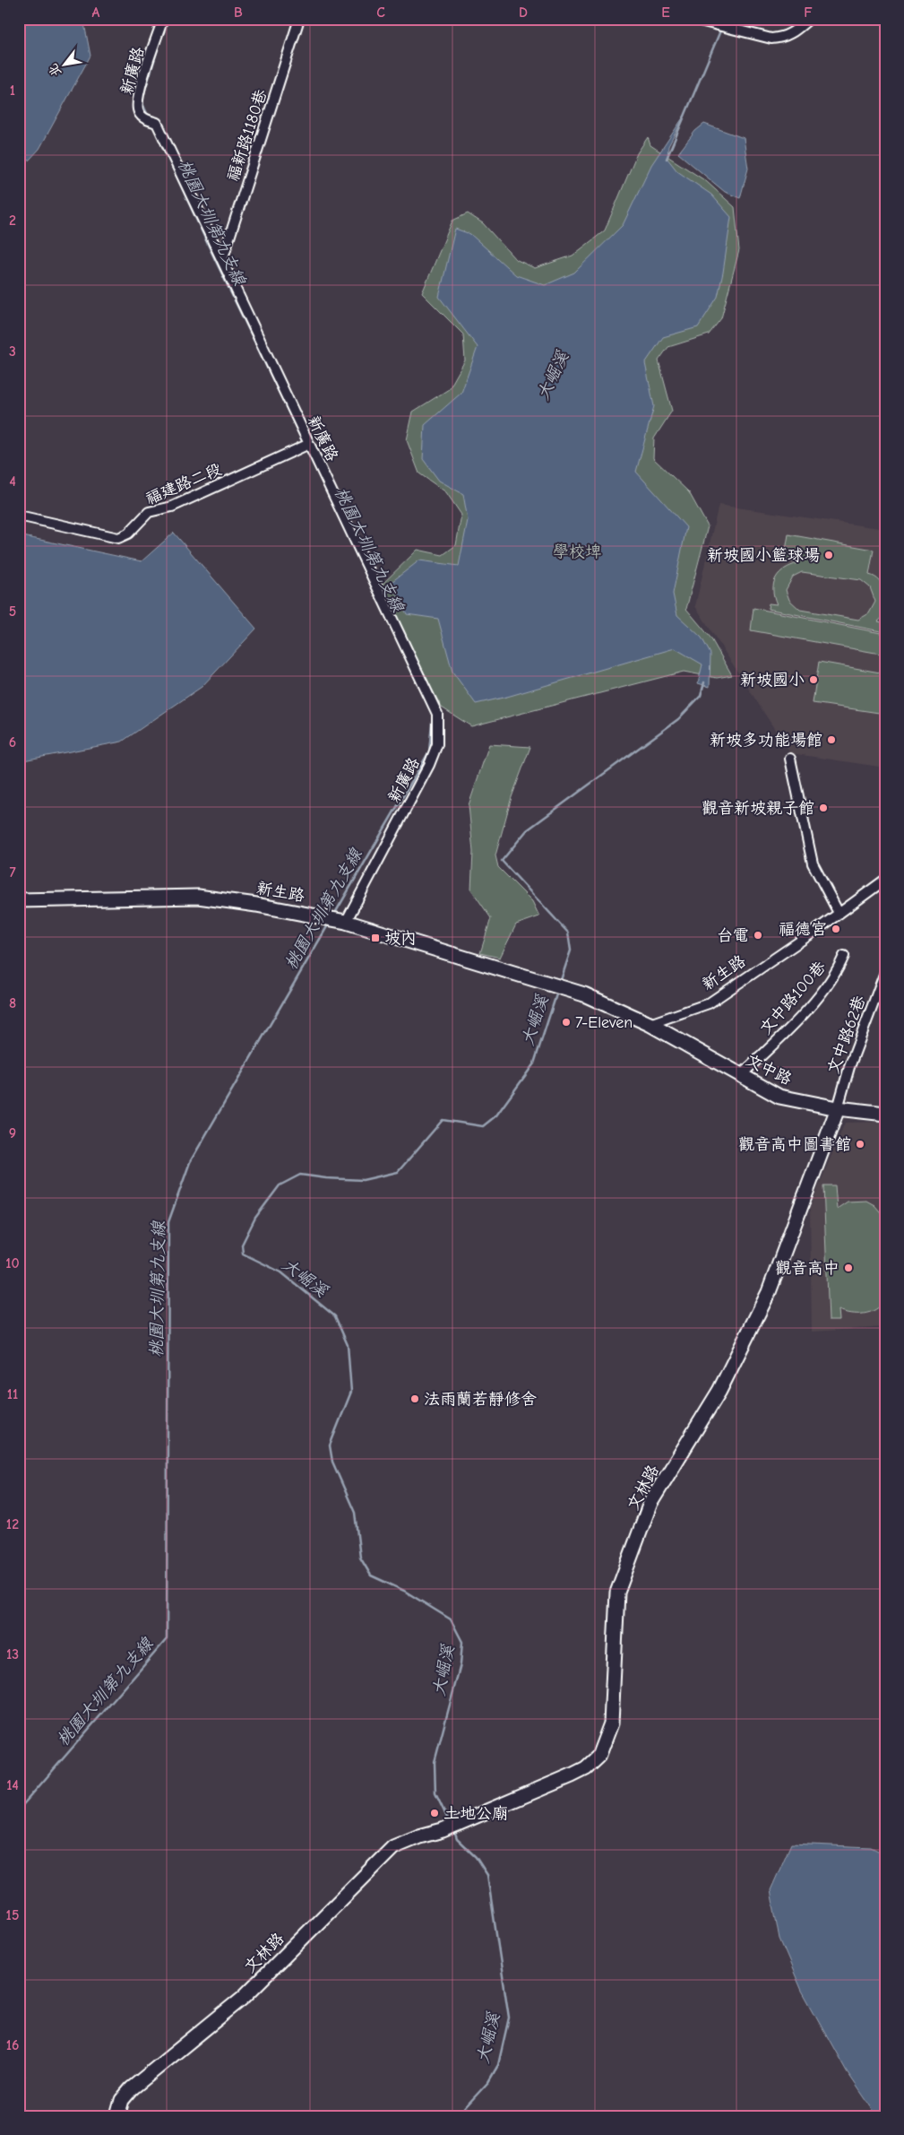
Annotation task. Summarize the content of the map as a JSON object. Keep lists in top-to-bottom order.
{
  "streets": {
    "street": [
      "新廣路",
      "福新路1180巷",
      "福建路二段",
      "新生路",
      "文中路100巷",
      "文中路62巷",
      "文中路",
      "文林路"
    ]
  },
  "crossings": [
    ["新廣路", "福新路1180巷"],
    ["新廣路", "福建路二段"],
    ["新廣路", "新生路"],
    ["新生路", "文中路"],
    ["文中路100巷", "文中路"],
    ["文中路62巷", "文中路"],
    ["文中路62巷", "文林路"],
    ["文中路", "文林路"]
  ],
  "water": ["桃園大圳第九支線", "大崛溪"],
  "parks": ["學校埤"],
  "places": {
    "other": [
      "新坡國小籃球場",
      "新坡國小",
      "新坡多功能場館",
      "觀音新坡親子館",
      "福德宮",
      "台電",
      "7-Eleven",
      "觀音高中圖書館",
      "觀音高中",
      "法雨蘭若靜修舍",
      "土地公廟"
    ],
    "transit": ["坡內"]
  },
  "north": "bottom left",
  "grid": {
    "columns": [
      "A",
      "B",
      "C",
      "D",
      "E",
      "F"
    ],
    "rows": [
      "1",
      "2",
      "3",
      "4",
      "5",
      "6",
      "7",
      "8",
      "9",
      "10",
      "11",
      "12",
      "13",
      "14",
      "15",
      "16"
    ]
  }
}
